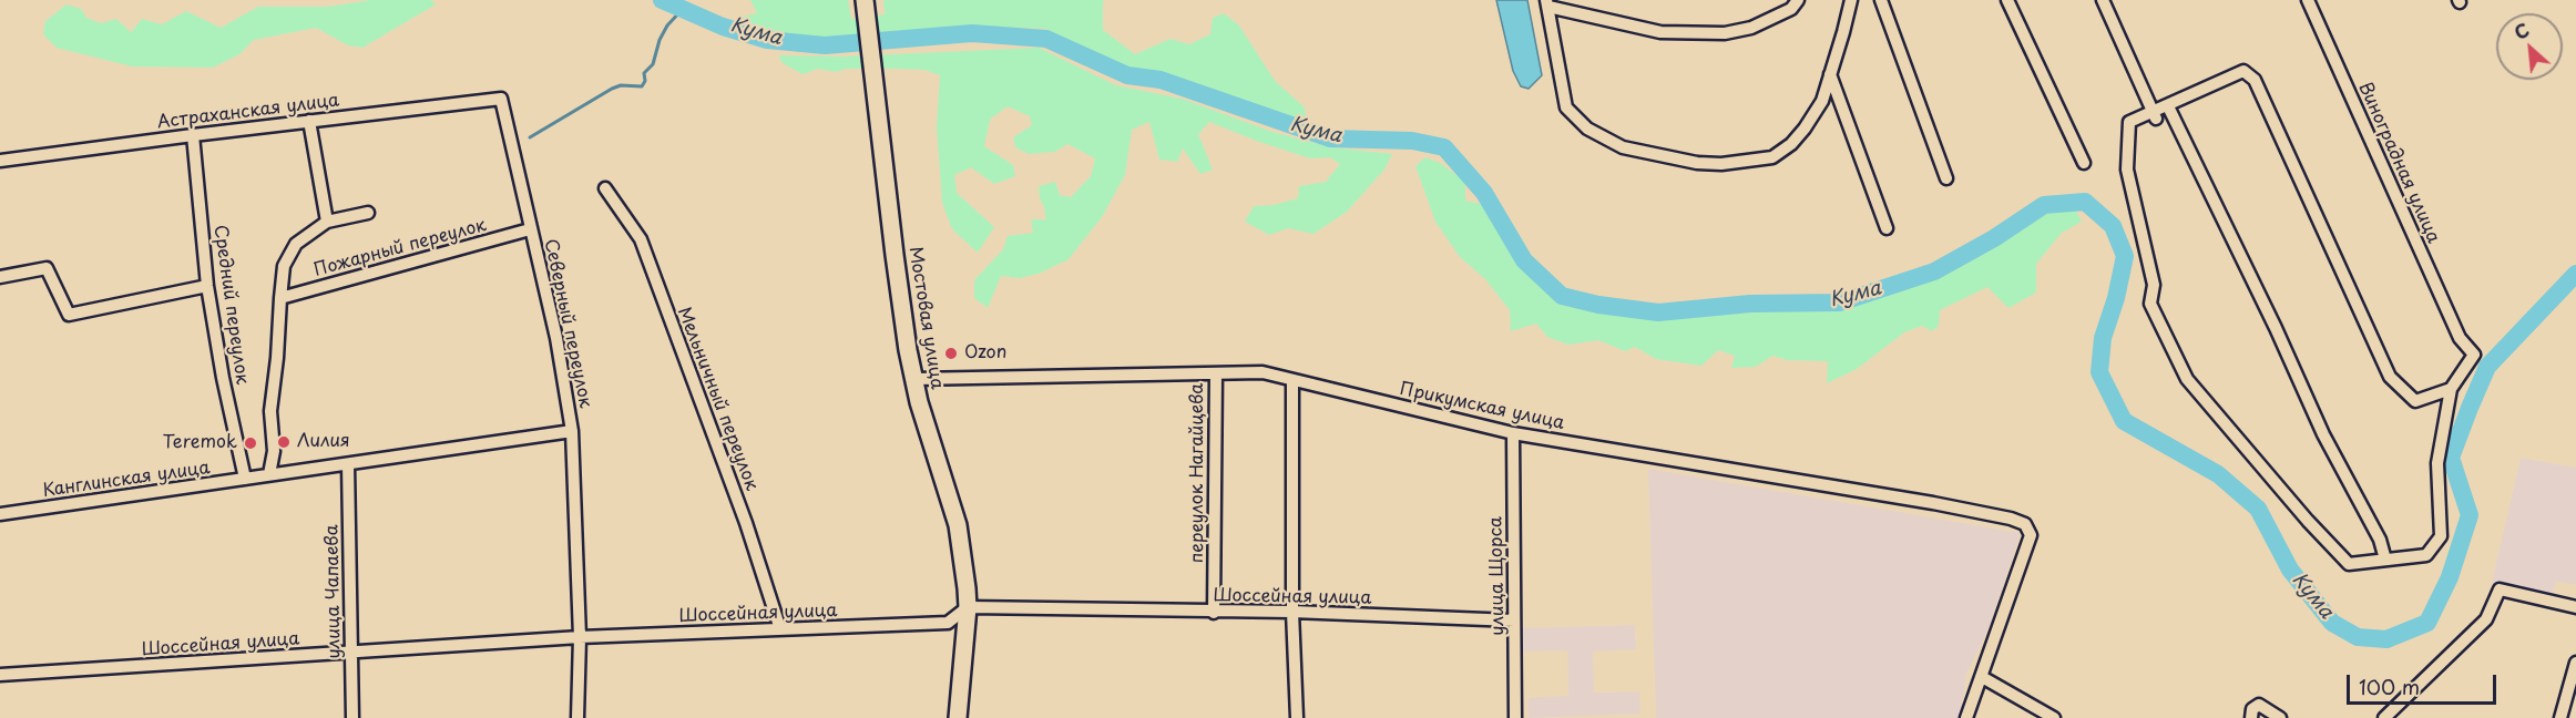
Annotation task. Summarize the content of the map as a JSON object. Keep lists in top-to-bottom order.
{
  "streets": {
    "main road": ["Мостовая улица"],
    "street": [
      "Астраханская улица",
      "Виноградная улица",
      "Пожарный переулок",
      "Средний переулок",
      "Северный переулок",
      "Мельничный переулок",
      "Прикумская улица",
      "переулок Нагайцева",
      "Канглинская улица",
      "улица Щорса",
      "улица Чапаева",
      "Шоссейная улица"
    ]
  },
  "crossings": [
    ["Астраханская улица", "Средний переулок"],
    ["Астраханская улица", "Северный переулок"],
    ["Пожарный переулок", "Северный переулок"],
    ["Средний переулок", "Канглинская улица"],
    ["Мостовая улица", "Прикумская улица"],
    ["Мостовая улица", "Шоссейная улица"],
    ["Северный переулок", "Канглинская улица"],
    ["Северный переулок", "Шоссейная улица"],
    ["Мельничный переулок", "Шоссейная улица"],
    ["Прикумская улица", "переулок Нагайцева"],
    ["Прикумская улица", "улица Щорса"],
    ["переулок Нагайцева", "Шоссейная улица"],
    ["Канглинская улица", "улица Чапаева"],
    ["улица Щорса", "Шоссейная улица"],
    ["улица Чапаева", "Шоссейная улица"]
  ],
  "water": ["Кума"],
  "places": ["Ozon", "Лилия", "Teremok"],
  "scale_bar": "100 m",
  "north": "top left"
}
